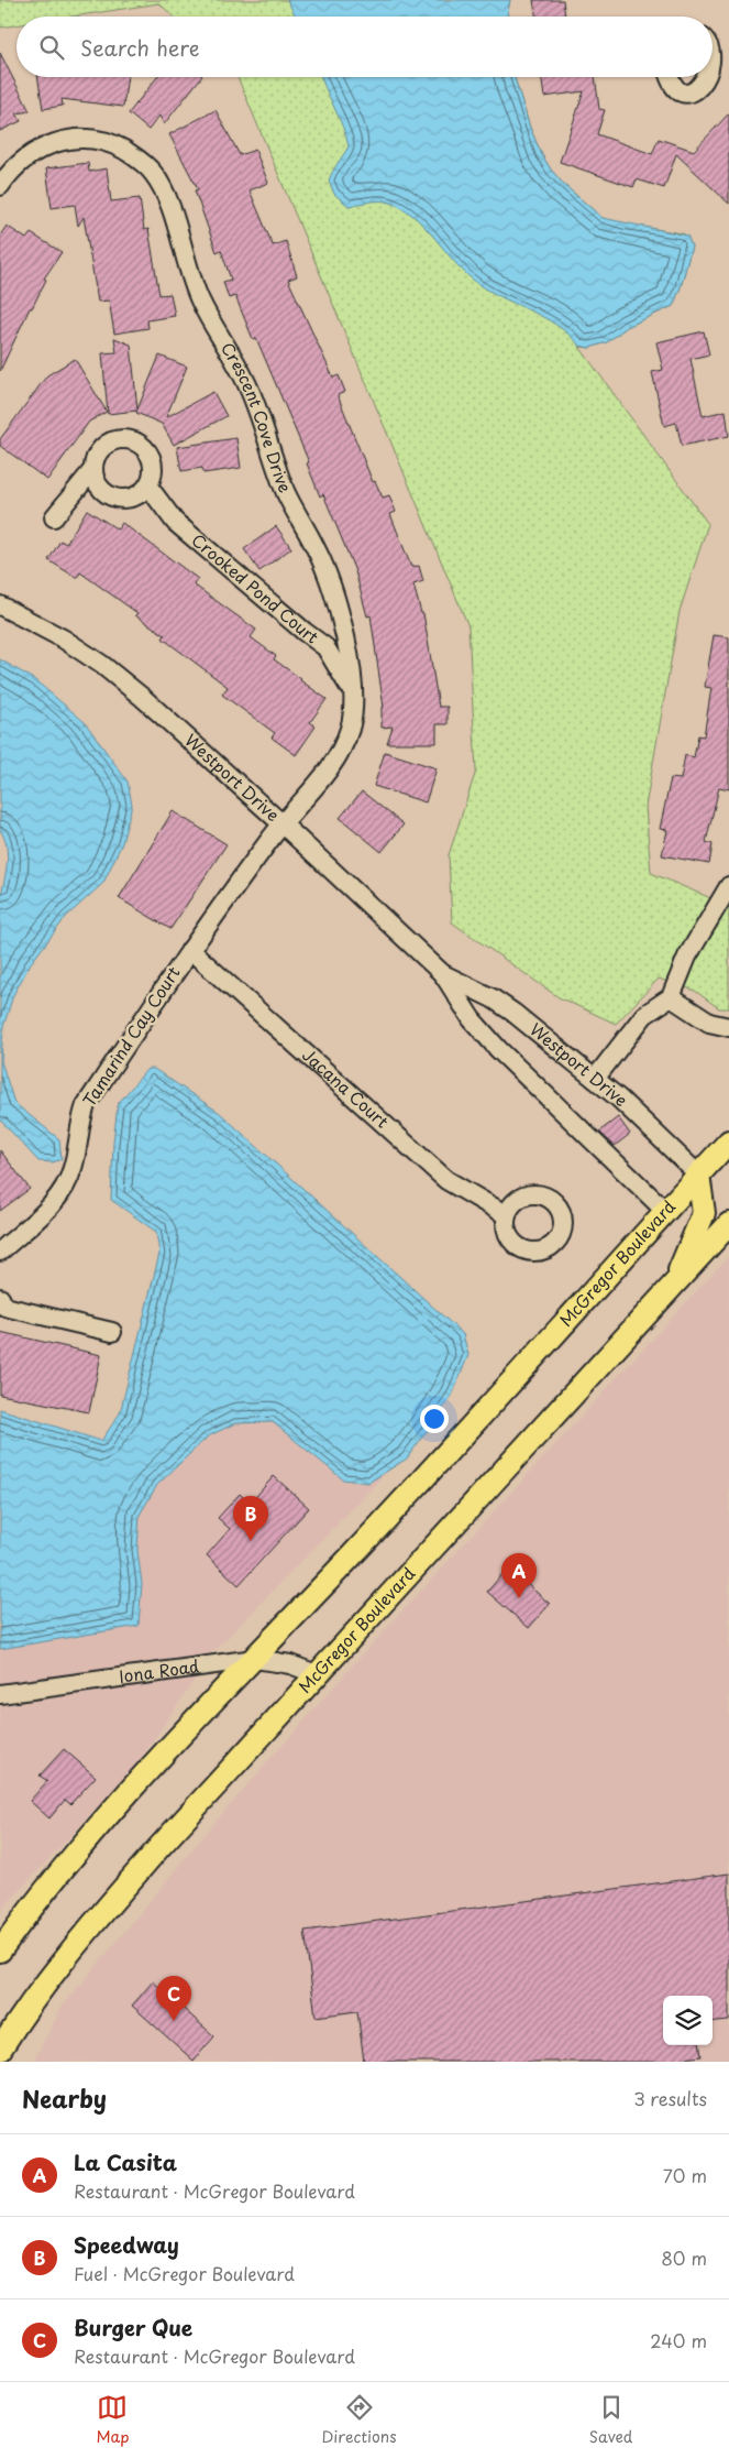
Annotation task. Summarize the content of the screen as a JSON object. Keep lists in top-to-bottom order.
{
  "streets": {
    "main road": ["McGregor Boulevard"],
    "street": [
      "Crescent Cove Drive",
      "Crooked Pond Court",
      "Westport Drive",
      "Tamarind Cay Court",
      "Jacana Court",
      "Iona Road"
    ]
  },
  "crossings": [
    ["Crescent Cove Drive", "Crooked Pond Court"],
    ["Crescent Cove Drive", "Westport Drive"],
    ["Crescent Cove Drive", "Tamarind Cay Court"],
    ["Westport Drive", "Tamarind Cay Court"],
    ["Westport Drive", "McGregor Boulevard"],
    ["Tamarind Cay Court", "Jacana Court"],
    ["McGregor Boulevard", "Iona Road"]
  ],
  "page": {
    "search": "Search here",
    "pins": ["B", "A", "C"],
    "heading": ["Nearby", "3 results"],
    "list": [
      {
        "mark": "A",
        "name": "La Casita",
        "note": "Restaurant · McGregor Boulevard",
        "value": "70 m"
      },
      {
        "mark": "B",
        "name": "Speedway",
        "note": "Fuel · McGregor Boulevard",
        "value": "80 m"
      },
      {
        "mark": "C",
        "name": "Burger Que",
        "note": "Restaurant · McGregor Boulevard",
        "value": "240 m"
      }
    ],
    "nav": ["Map", "Directions", "Saved"]
  }
}
